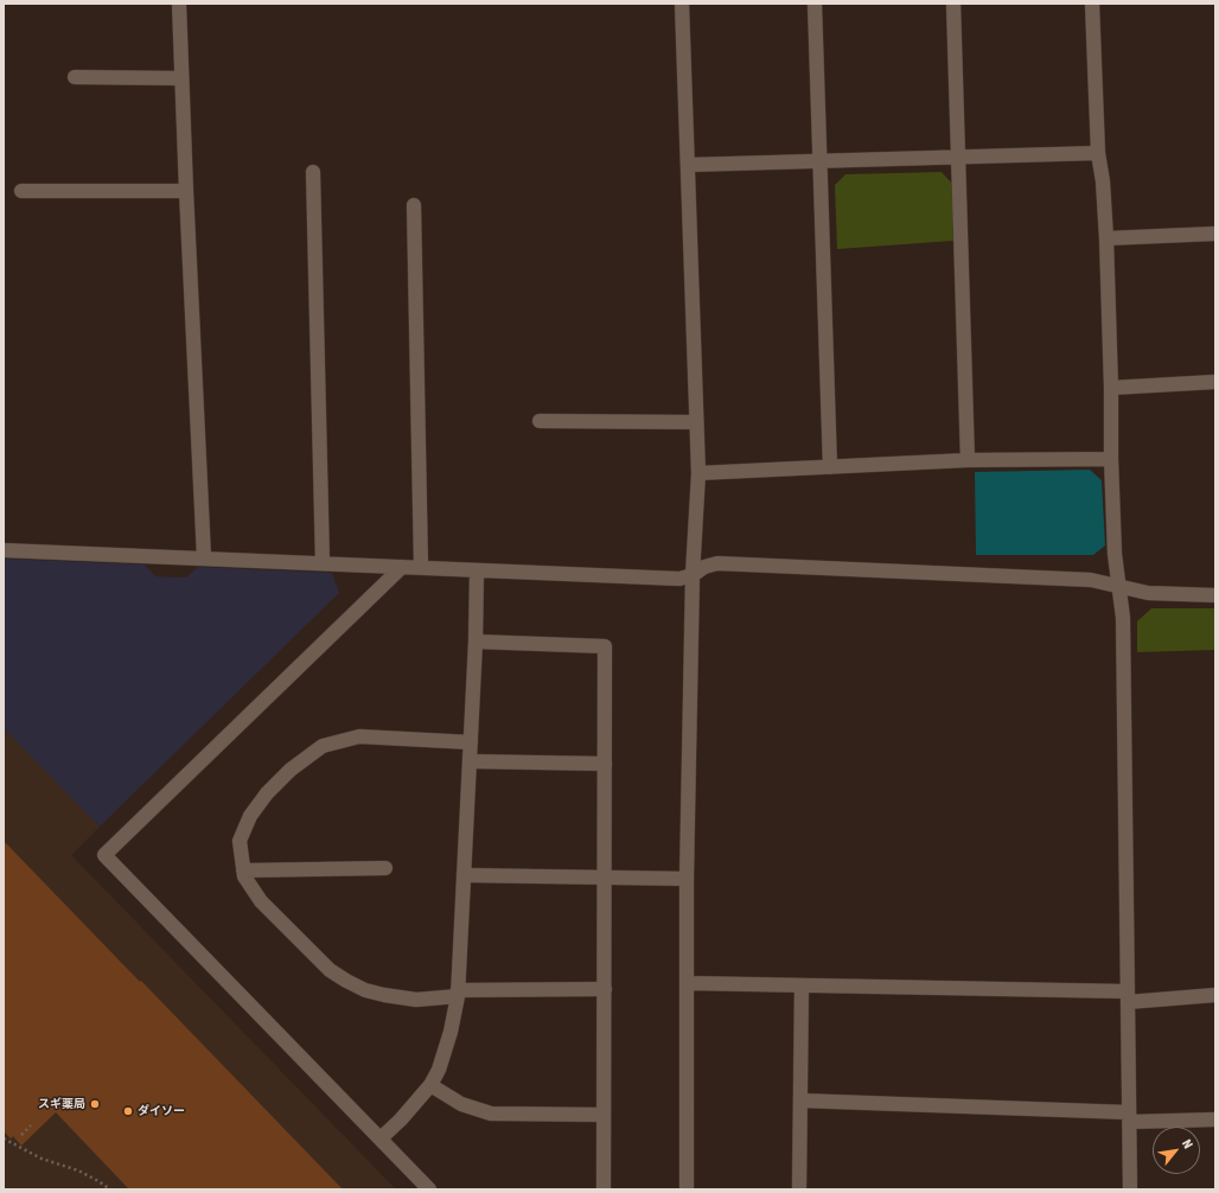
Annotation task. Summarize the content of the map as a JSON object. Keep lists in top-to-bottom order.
{
  "places": ["スギ薬局", "ダイソー"],
  "north": "top right"
}
